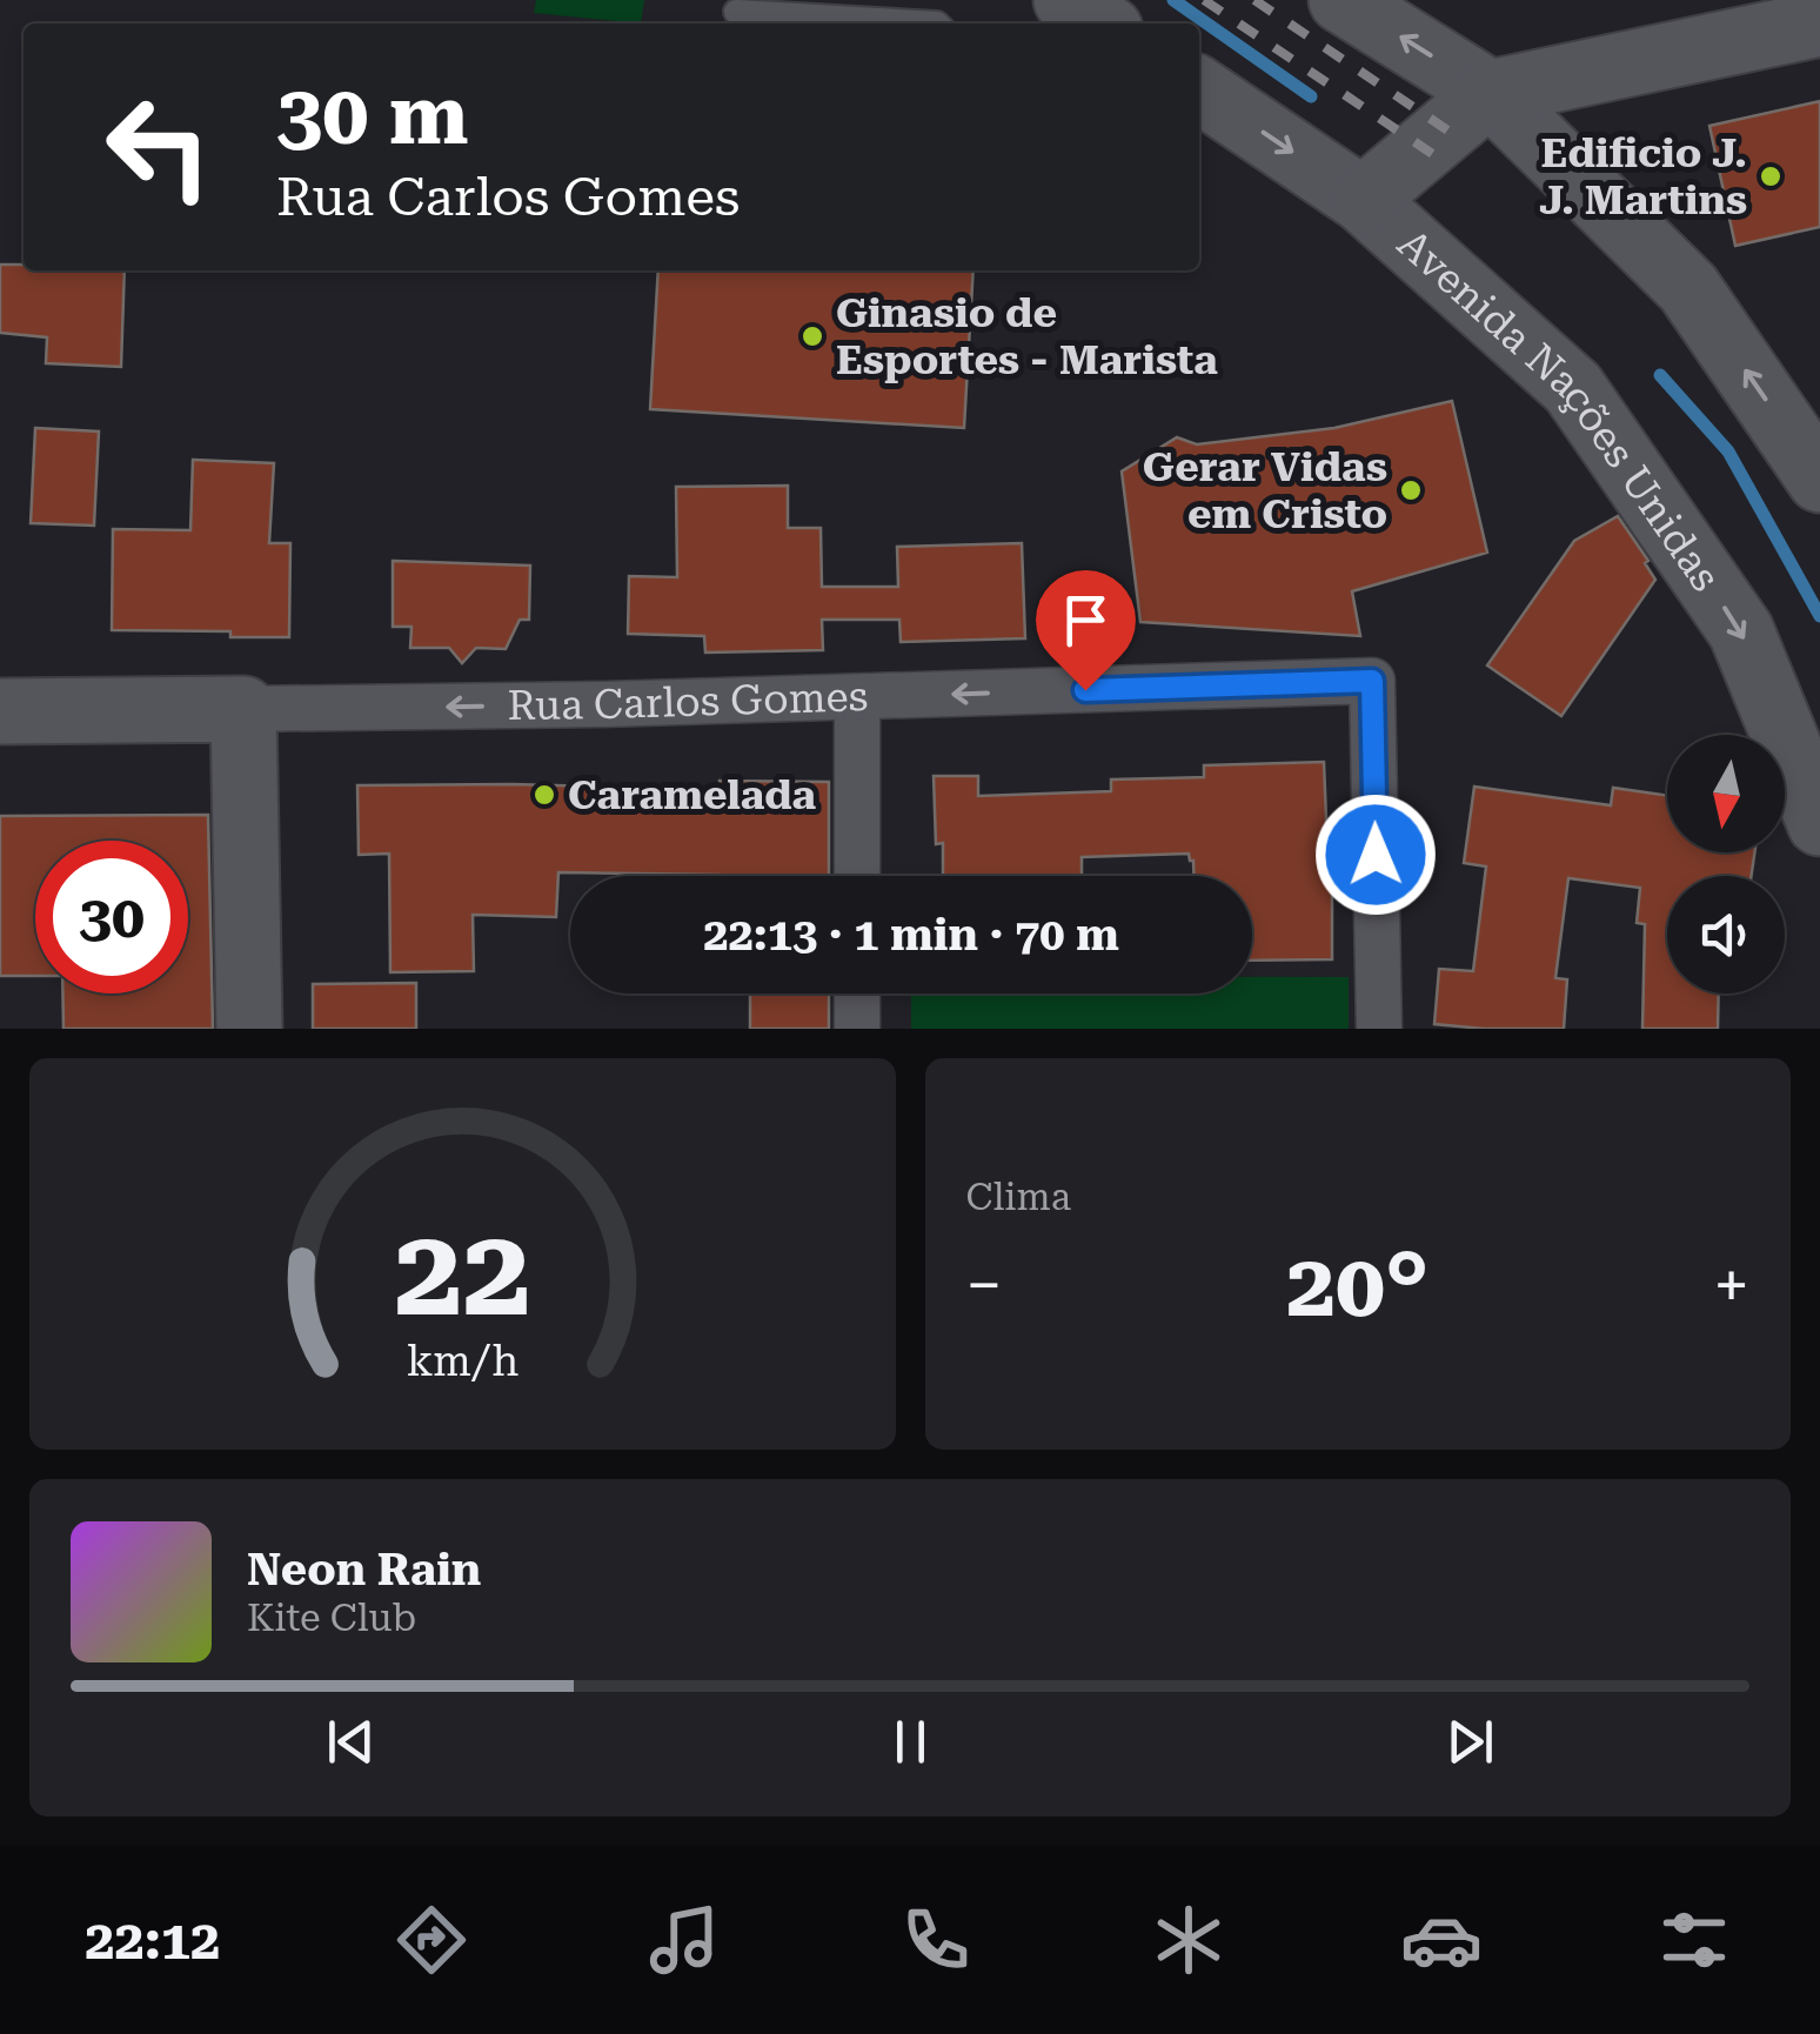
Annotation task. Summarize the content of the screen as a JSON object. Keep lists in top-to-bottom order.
{
  "streets": {
    "main road": ["Avenida Nações Unidas", "Rua Carlos Gomes"]
  },
  "places": [
    "Edificio J. J. Martins",
    "Ginasio de Esportes - Marista",
    "Gerar Vidas em Cristo",
    "Caramelada"
  ],
  "north": "bottom",
  "page": {
    "turn": ["30 m", "Rua Carlos Gomes"],
    "limit": "30",
    "trip": "22:13 · 1 min · 70 m",
    "tile": "Clima",
    "heat": ["−", "20°", "+"],
    "song": ["Neon Rain", "Kite Club"],
    "tabs": "22:12",
    "gauge": ["22", "km/h"]
  }
}
